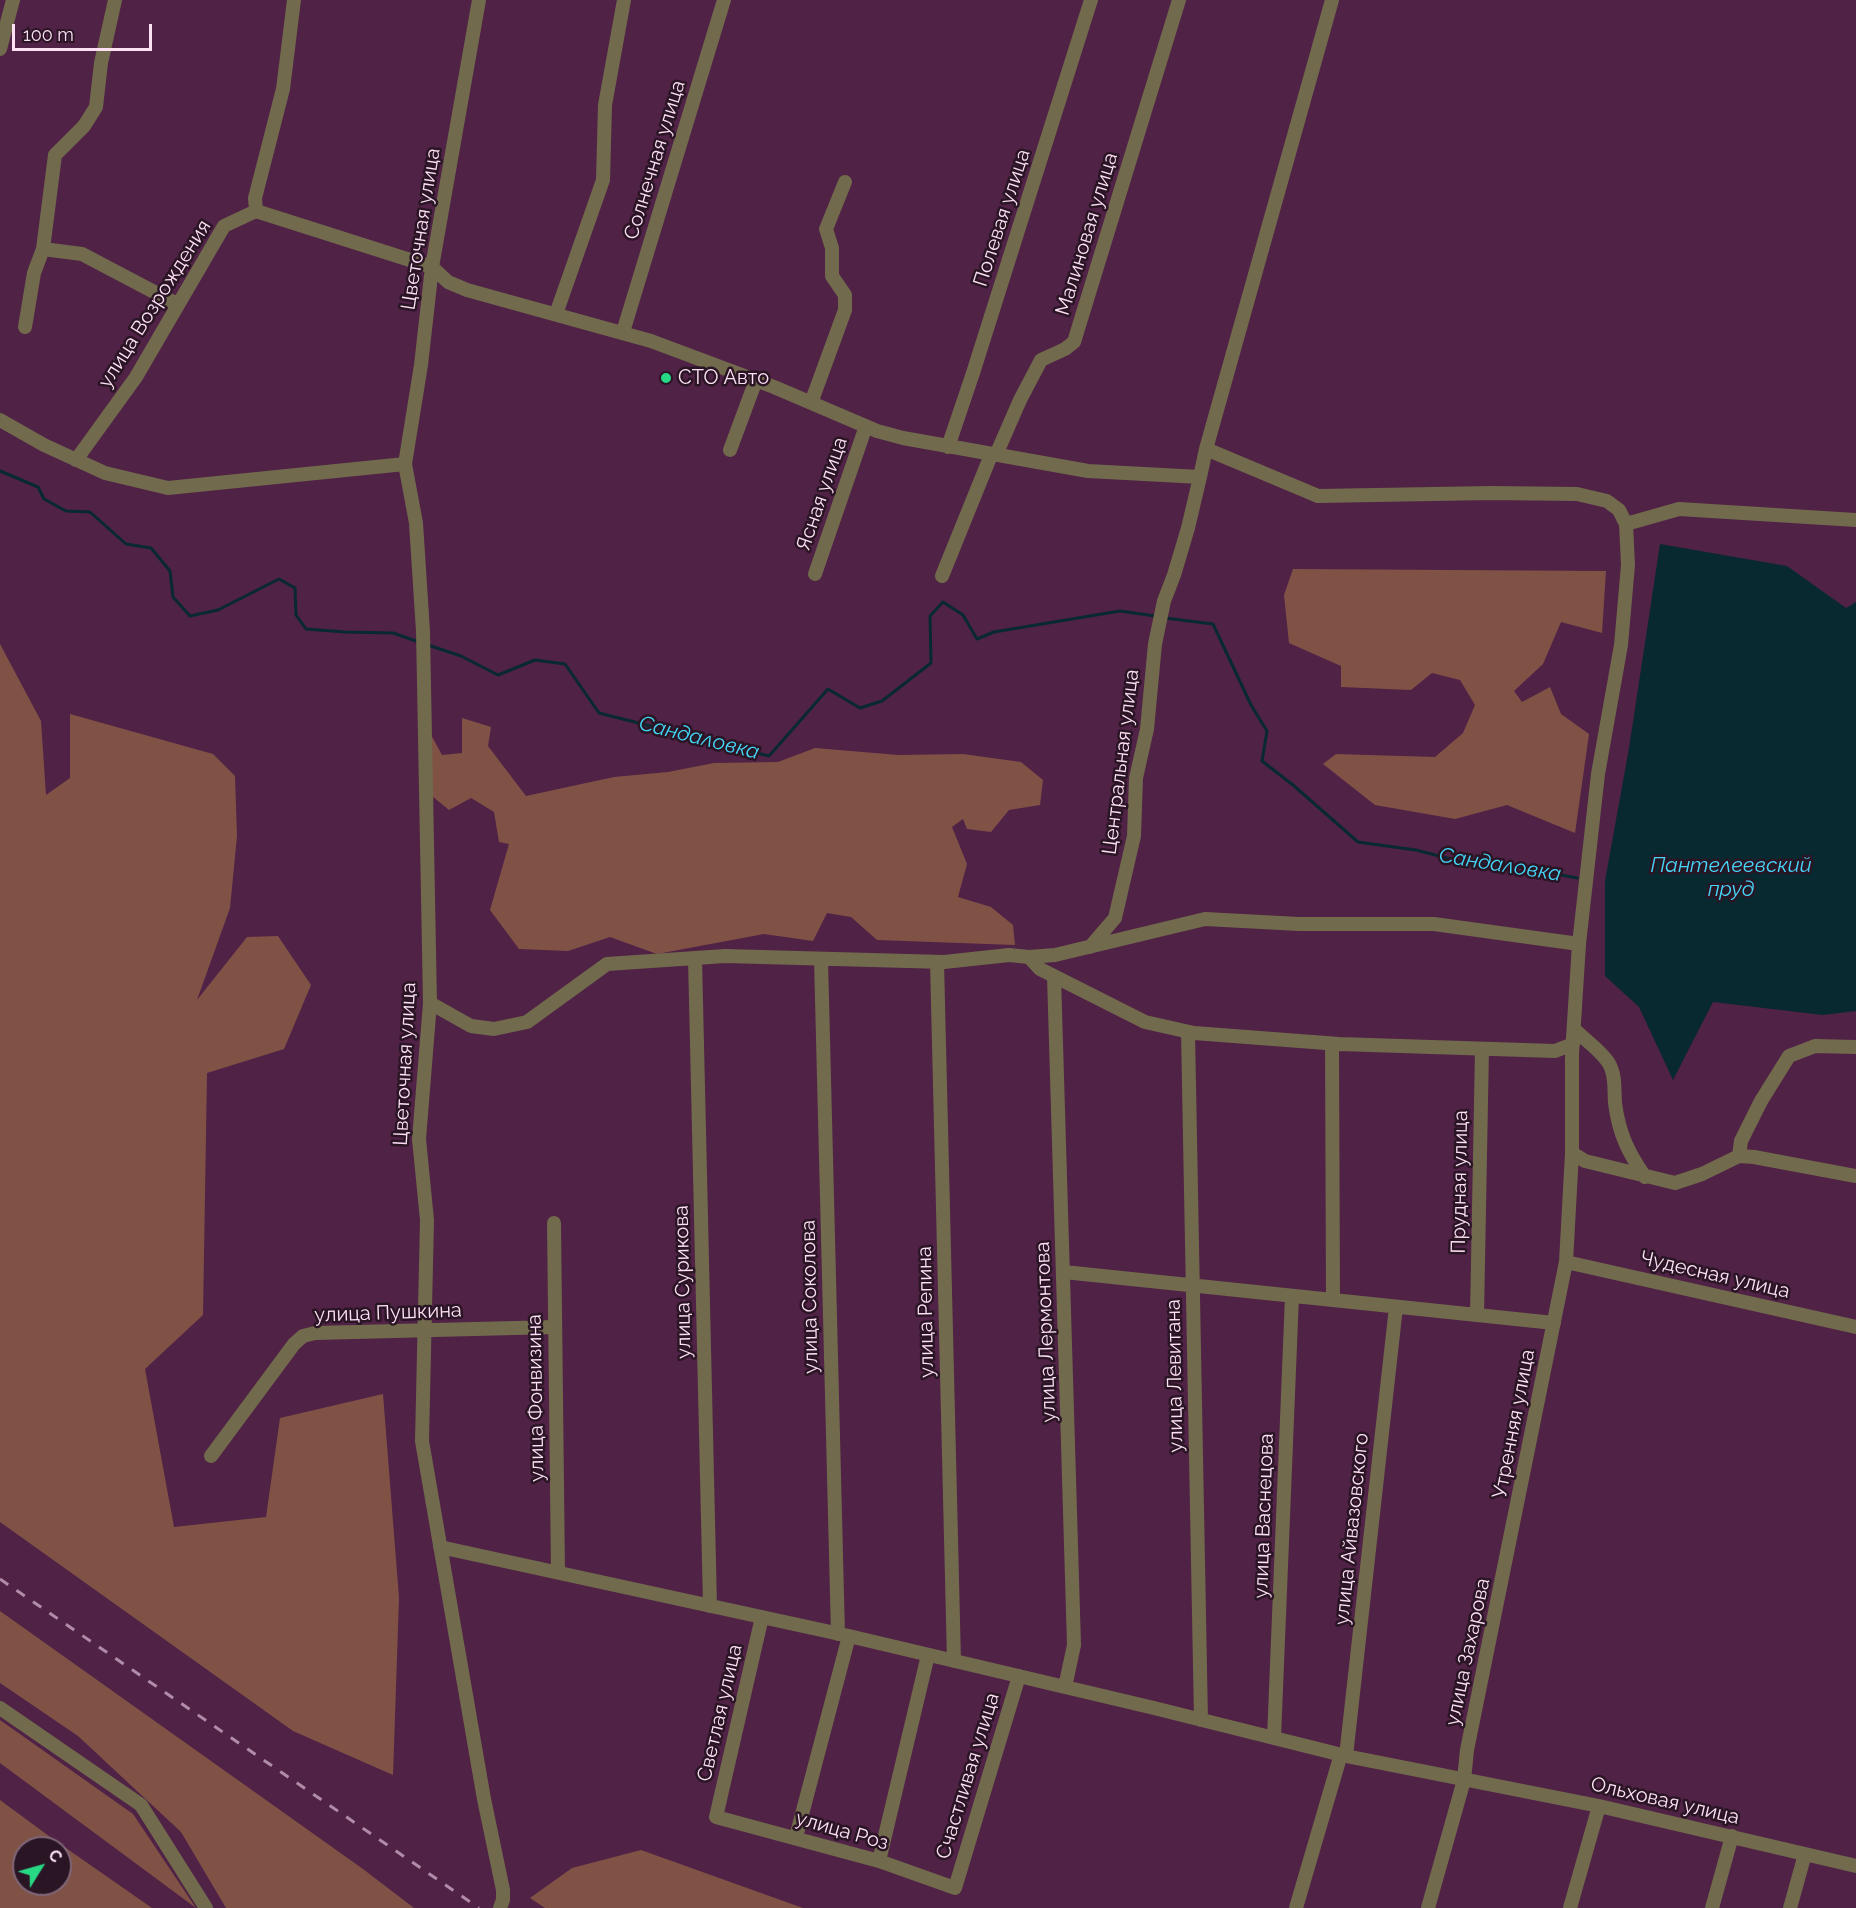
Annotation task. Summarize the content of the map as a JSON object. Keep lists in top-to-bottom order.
{
  "streets": {
    "street": [
      "Солнечная улица",
      "Полевая улица",
      "Цветочная улица",
      "Малиновая улица",
      "улица Возрождения",
      "Ясная улица",
      "Центральная улица",
      "Прудная улица",
      "Чудесная улица",
      "улица Сурикова",
      "улица Соколова",
      "улица Репина",
      "улица Пушкина",
      "улица Лермонтова",
      "улица Левитана",
      "улица Фонвизина",
      "Утренняя улица",
      "улица Васнецова",
      "улица Айвазовского",
      "улица Захарова",
      "Светлая улица",
      "Счастливая улица",
      "Ольховая улица",
      "улица Роз"
    ]
  },
  "crossings": [
    ["Цветочная улица", "улица Пушкина"],
    ["Цветочная улица", "Ольховая улица"],
    ["Чудесная улица", "Утренняя улица"],
    ["улица Сурикова", "Ольховая улица"],
    ["улица Соколова", "Ольховая улица"],
    ["улица Соколова", "улица Роз"],
    ["улица Репина", "Ольховая улица"],
    ["улица Пушкина", "улица Фонвизина"],
    ["улица Лермонтова", "Ольховая улица"],
    ["улица Левитана", "Ольховая улица"],
    ["улица Фонвизина", "Ольховая улица"],
    ["Утренняя улица", "улица Захарова"],
    ["улица Васнецова", "Ольховая улица"],
    ["улица Айвазовского", "Ольховая улица"],
    ["улица Захарова", "Ольховая улица"],
    ["Светлая улица", "Ольховая улица"],
    ["Светлая улица", "улица Роз"],
    ["Счастливая улица", "Ольховая улица"],
    ["Счастливая улица", "улица Роз"]
  ],
  "water": ["Сандаловка", "Пантелеевский пруд"],
  "places": ["СТО Авто"],
  "scale_bar": "100 m",
  "north": "top right"
}
